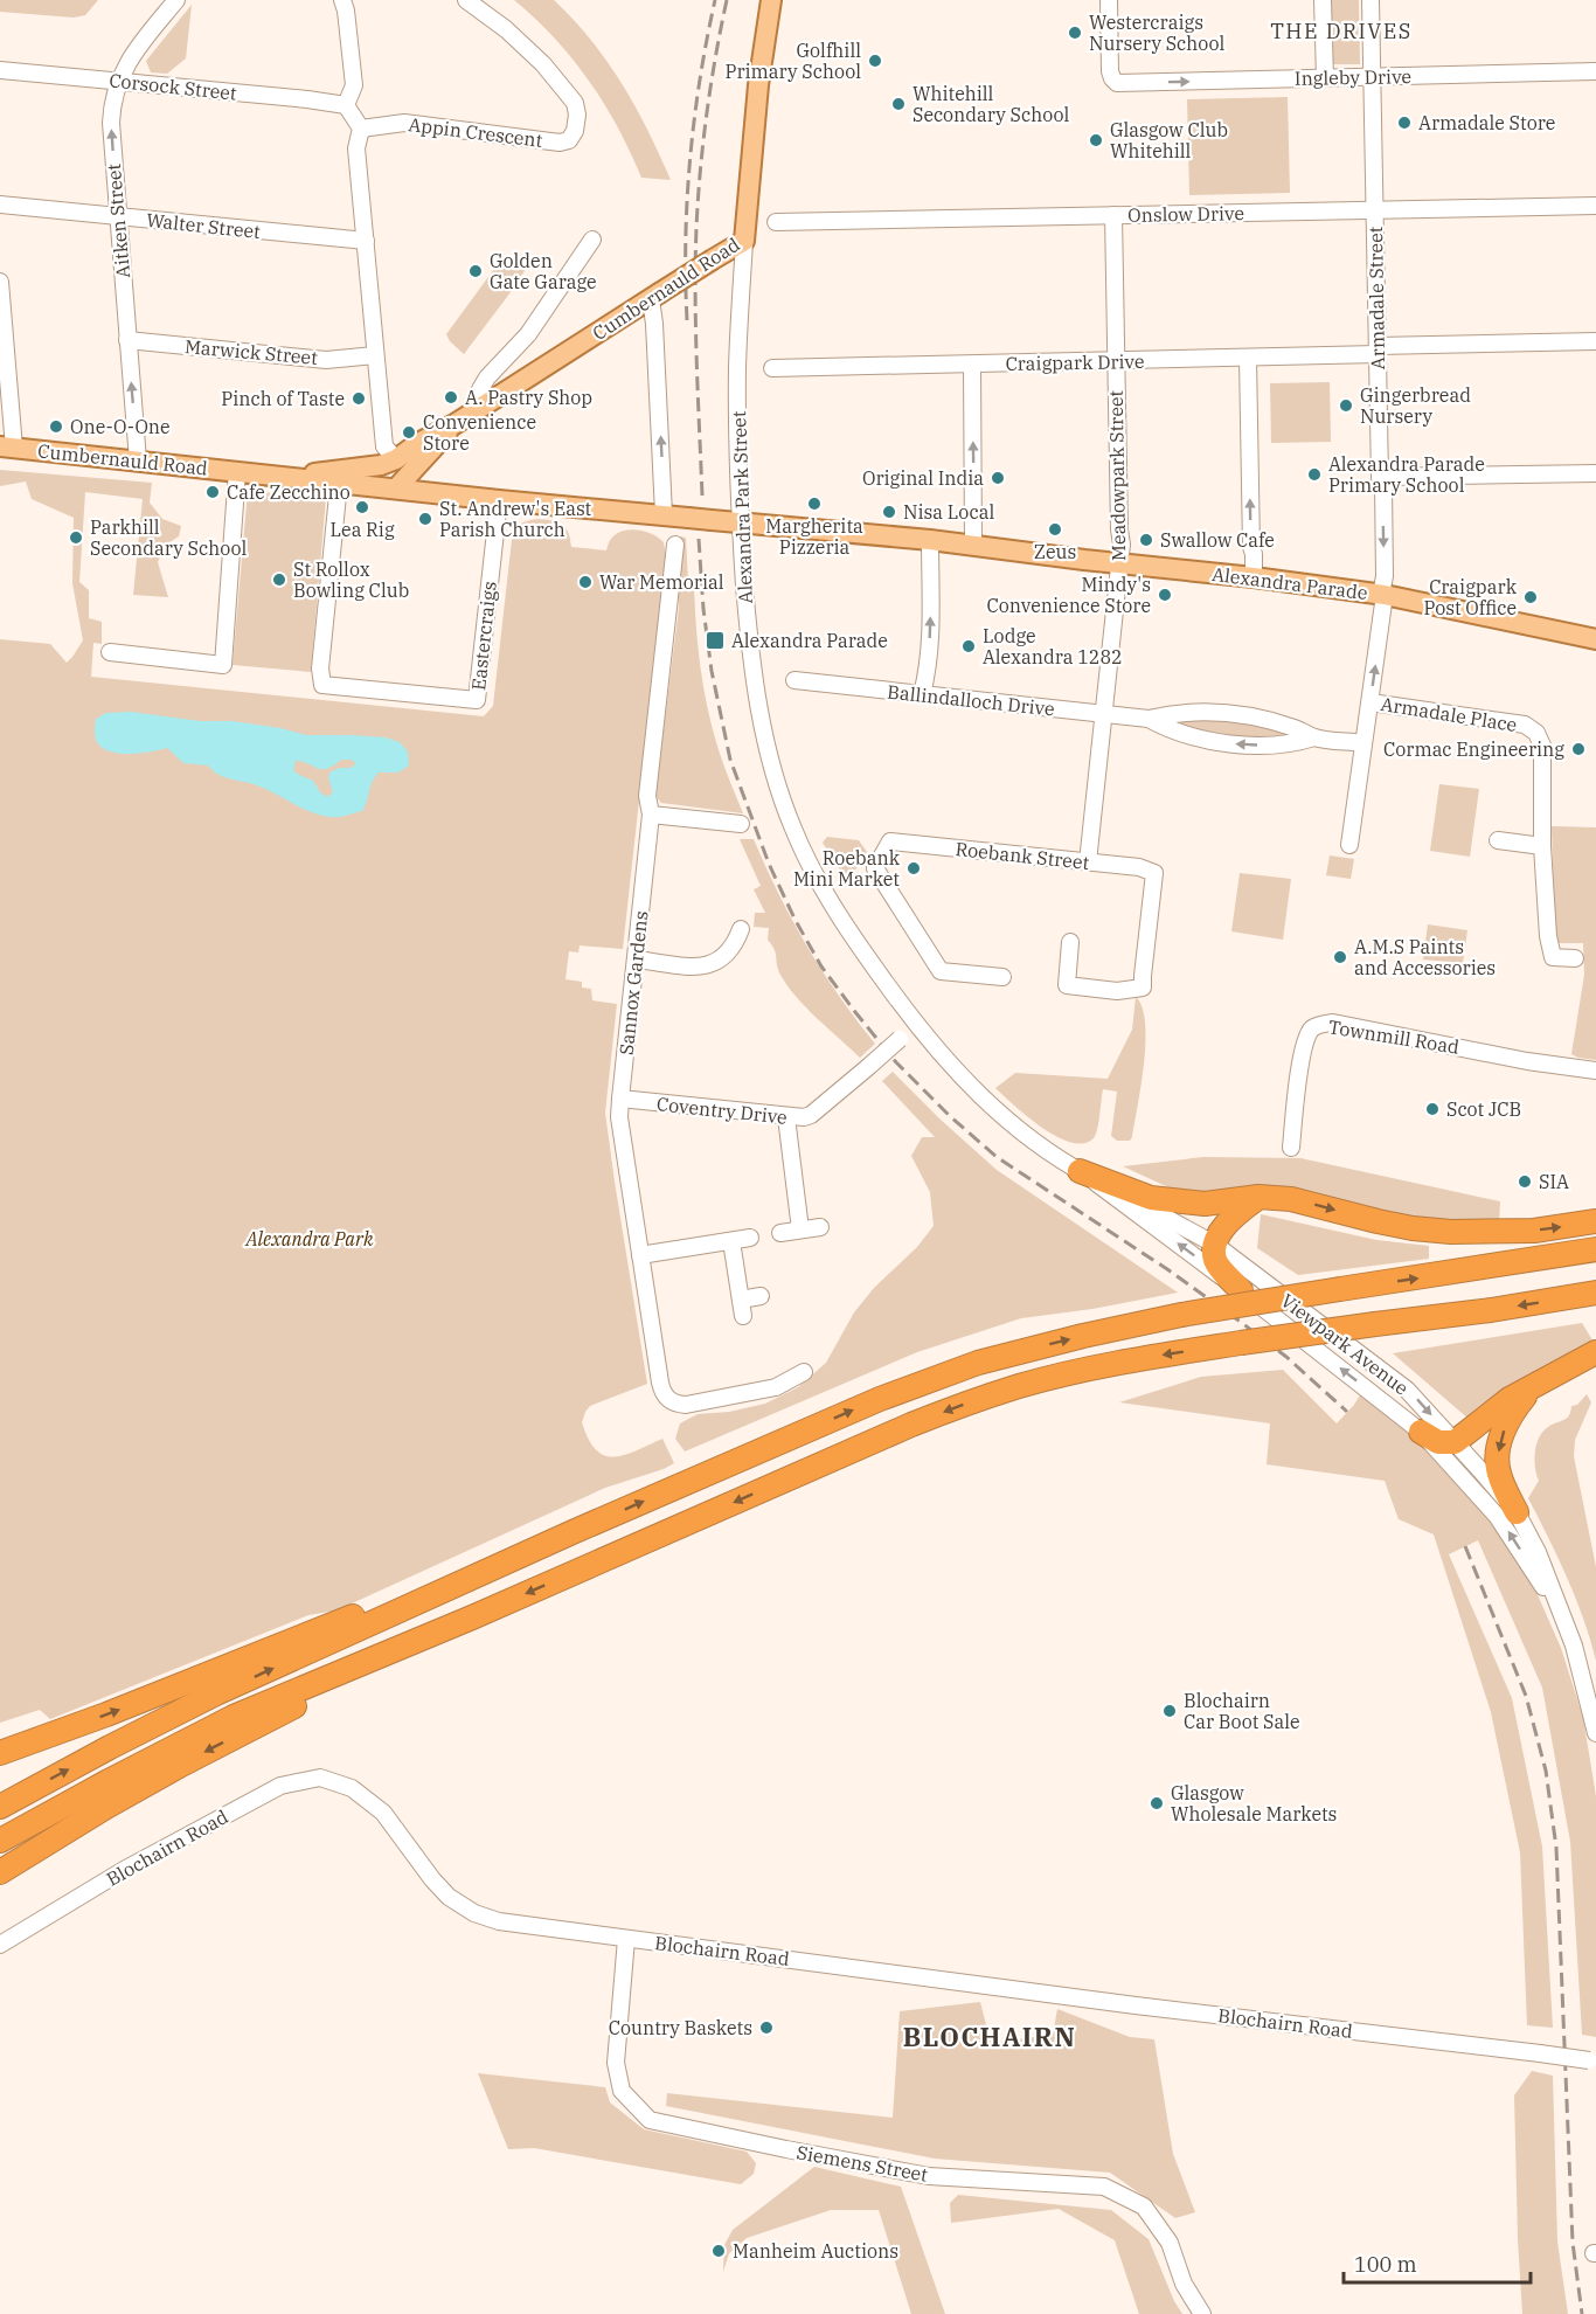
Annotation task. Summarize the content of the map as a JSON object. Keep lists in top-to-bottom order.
{
  "streets": {
    "main road": ["Cumbernauld Road", "Alexandra Parade"],
    "street": [
      "Ingleby Drive",
      "Corsock Street",
      "Appin Crescent",
      "Onslow Drive",
      "Aitken Street",
      "Walter Street",
      "Armadale Street",
      "Marwick Street",
      "Craigpark Drive",
      "Meadowpark Street",
      "Alexandra Park Street",
      "Eastercraigs",
      "Ballindalloch Drive",
      "Armadale Place",
      "Roebank Street",
      "Sannox Gardens",
      "Townmill Road",
      "Coventry Drive",
      "Viewpark Avenue",
      "Blochairn Road",
      "Siemens Street"
    ]
  },
  "crossings": [
    ["Ingleby Drive", "Armadale Street"],
    ["Corsock Street", "Aitken Street"],
    ["Onslow Drive", "Armadale Street"],
    ["Onslow Drive", "Meadowpark Street"],
    ["Aitken Street", "Walter Street"],
    ["Aitken Street", "Cumbernauld Road"],
    ["Aitken Street", "Marwick Street"],
    ["Cumbernauld Road", "Alexandra Park Street"],
    ["Cumbernauld Road", "Alexandra Parade"],
    ["Cumbernauld Road", "Eastercraigs"],
    ["Armadale Street", "Craigpark Drive"],
    ["Armadale Street", "Alexandra Parade"],
    ["Armadale Street", "Ballindalloch Drive"],
    ["Armadale Street", "Armadale Place"],
    ["Craigpark Drive", "Meadowpark Street"],
    ["Meadowpark Street", "Alexandra Parade"],
    ["Meadowpark Street", "Ballindalloch Drive"],
    ["Meadowpark Street", "Roebank Street"],
    ["Alexandra Park Street", "Alexandra Parade"],
    ["Alexandra Park Street", "Coventry Drive"],
    ["Alexandra Park Street", "Viewpark Avenue"],
    ["Alexandra Parade", "Eastercraigs"],
    ["Sannox Gardens", "Coventry Drive"],
    ["Coventry Drive", "Viewpark Avenue"],
    ["Blochairn Road", "Siemens Street"]
  ],
  "districts": ["THE DRIVES", "BLOCHAIRN"],
  "parks": ["Alexandra Park"],
  "places": {
    "other": [
      "Westercraigs Nursery School",
      "Golfhill Primary School",
      "Whitehill Secondary School",
      "Armadale Store",
      "Glasgow Club Whitehill",
      "Golden Gate Garage",
      "A. Pastry Shop",
      "Pinch of Taste",
      "Gingerbread Nursery",
      "One-O-One",
      "Convenience Store",
      "Alexandra Parade Primary School",
      "Original India",
      "Cafe Zecchino",
      "Margherita Pizzeria",
      "Lea Rig",
      "Nisa Local",
      "St. Andrew's East Parish Church",
      "Zeus",
      "Parkhill Secondary School",
      "Swallow Cafe",
      "St Rollox Bowling Club",
      "War Memorial",
      "Mindy's Convenience Store",
      "Craigpark Post Office",
      "Lodge Alexandra 1282",
      "Cormac Engineering",
      "Roebank Mini Market",
      "A.M.S Paints and Accessories",
      "Scot JCB",
      "SIA",
      "Blochairn Car Boot Sale",
      "Glasgow Wholesale Markets",
      "Country Baskets",
      "Manheim Auctions"
    ],
    "transit": ["Alexandra Parade"]
  },
  "scale_bar": "100 m"
}
